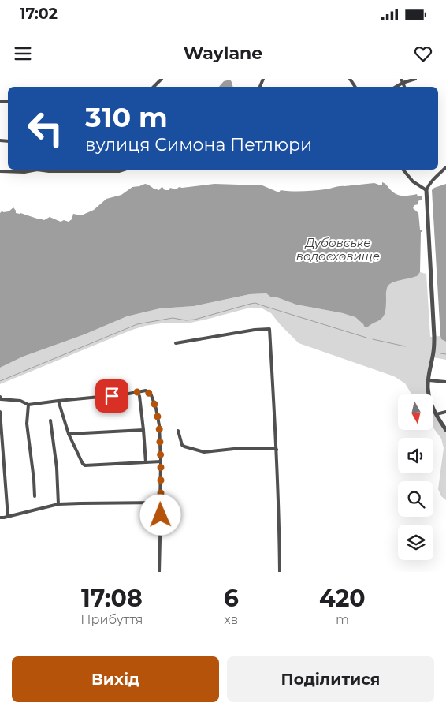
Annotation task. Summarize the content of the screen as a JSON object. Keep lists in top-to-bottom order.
{
  "water": ["Дубовське водосховище"],
  "north": "bottom",
  "page": {
    "status": "17:02",
    "header": "Waylane",
    "turn": ["310 m", "вулиця Симона Петлюри"],
    "eta": [
      "17:08",
      "Прибуття",
      "6",
      "хв",
      "420",
      "m"
    ],
    "buttons": ["Вихід", "Поділитися"]
  }
}
